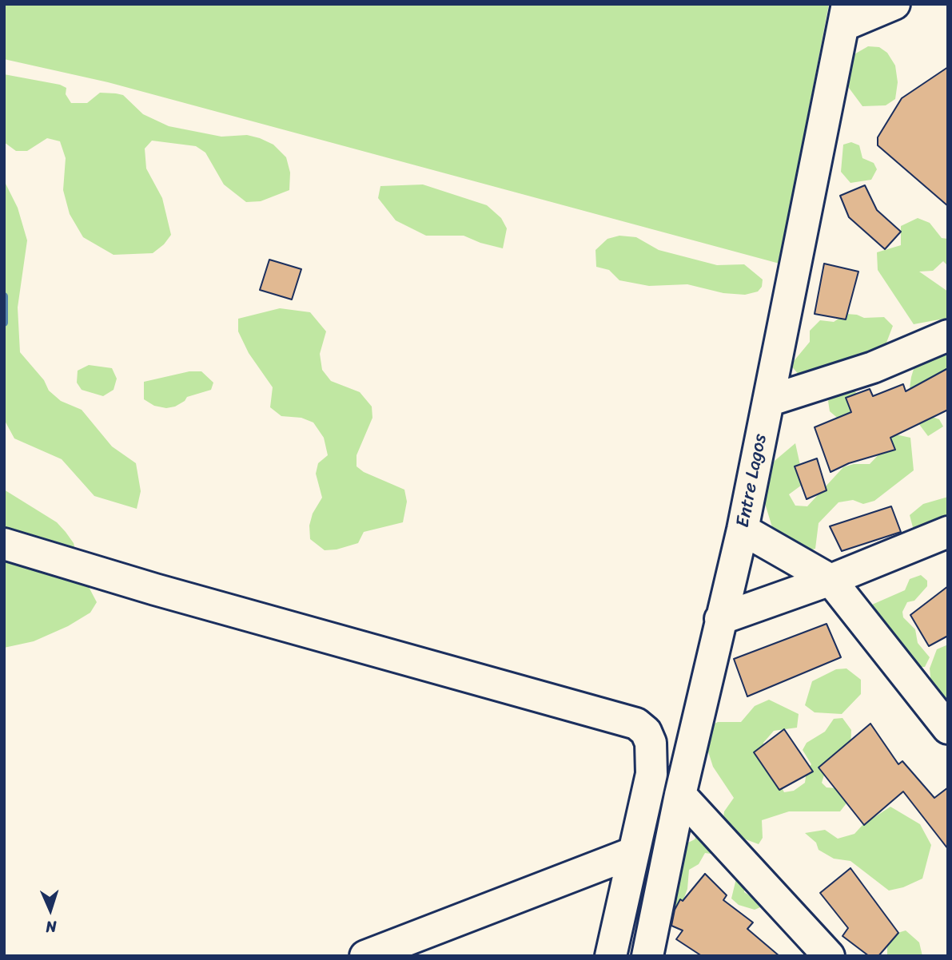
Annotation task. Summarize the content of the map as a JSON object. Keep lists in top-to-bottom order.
{
  "streets": {
    "street": ["Entre Lagos"]
  },
  "north": "bottom"
}
